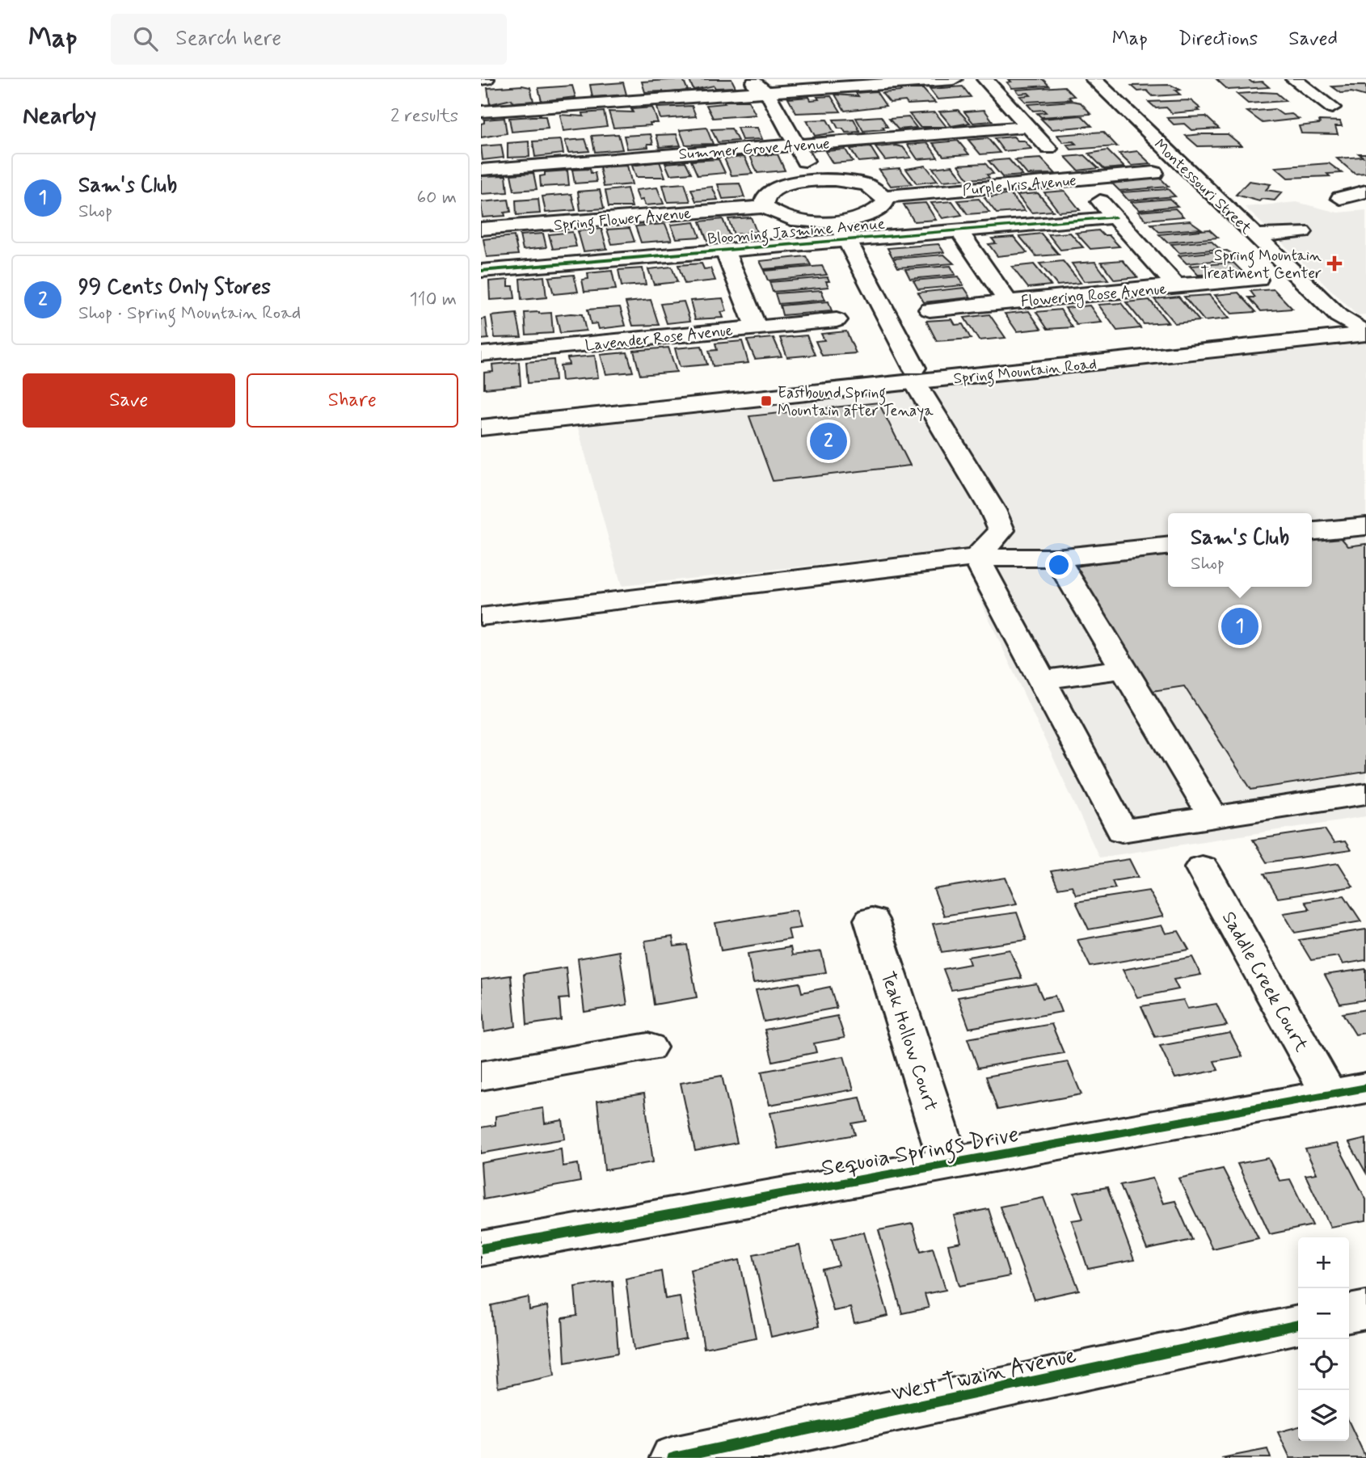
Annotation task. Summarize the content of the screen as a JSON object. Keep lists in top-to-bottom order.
{
  "streets": {
    "street": [
      "Summer Grove Avenue",
      "Purple Iris Avenue",
      "Montessouri Street",
      "Spring Flower Avenue",
      "Blooming Jasmine Avenue",
      "Flowering Rose Avenue",
      "Lavender Rose Avenue",
      "Spring Mountain Road",
      "Saddle Creek Court",
      "Teak Hollow Court",
      "Sequoia Springs Drive",
      "West Twain Avenue"
    ]
  },
  "crossings": [
    ["Montessouri Street", "Spring Mountain Road"],
    ["Saddle Creek Court", "Sequoia Springs Drive"],
    ["Teak Hollow Court", "Sequoia Springs Drive"]
  ],
  "places": {
    "health": ["Spring Mountain Treatment Center"],
    "transit": ["Eastbound Spring Mountain after Tenaya"]
  },
  "page": {
    "header": "Map",
    "search": "Search here",
    "nav": ["Map", "Directions", "Saved"],
    "heading": ["Nearby", "2 results"],
    "list": [
      {
        "mark": "1",
        "name": "Sam's Club",
        "note": "Shop",
        "value": "60 m"
      },
      {
        "mark": "2",
        "name": "99 Cents Only Stores",
        "note": "Shop · Spring Mountain Road",
        "value": "110 m"
      }
    ],
    "buttons": ["Save", "Share"],
    "pins": ["2", "1"],
    "popup": ["Sam's Club", "Shop"],
    "map_buttons": ["+", "−"]
  }
}
